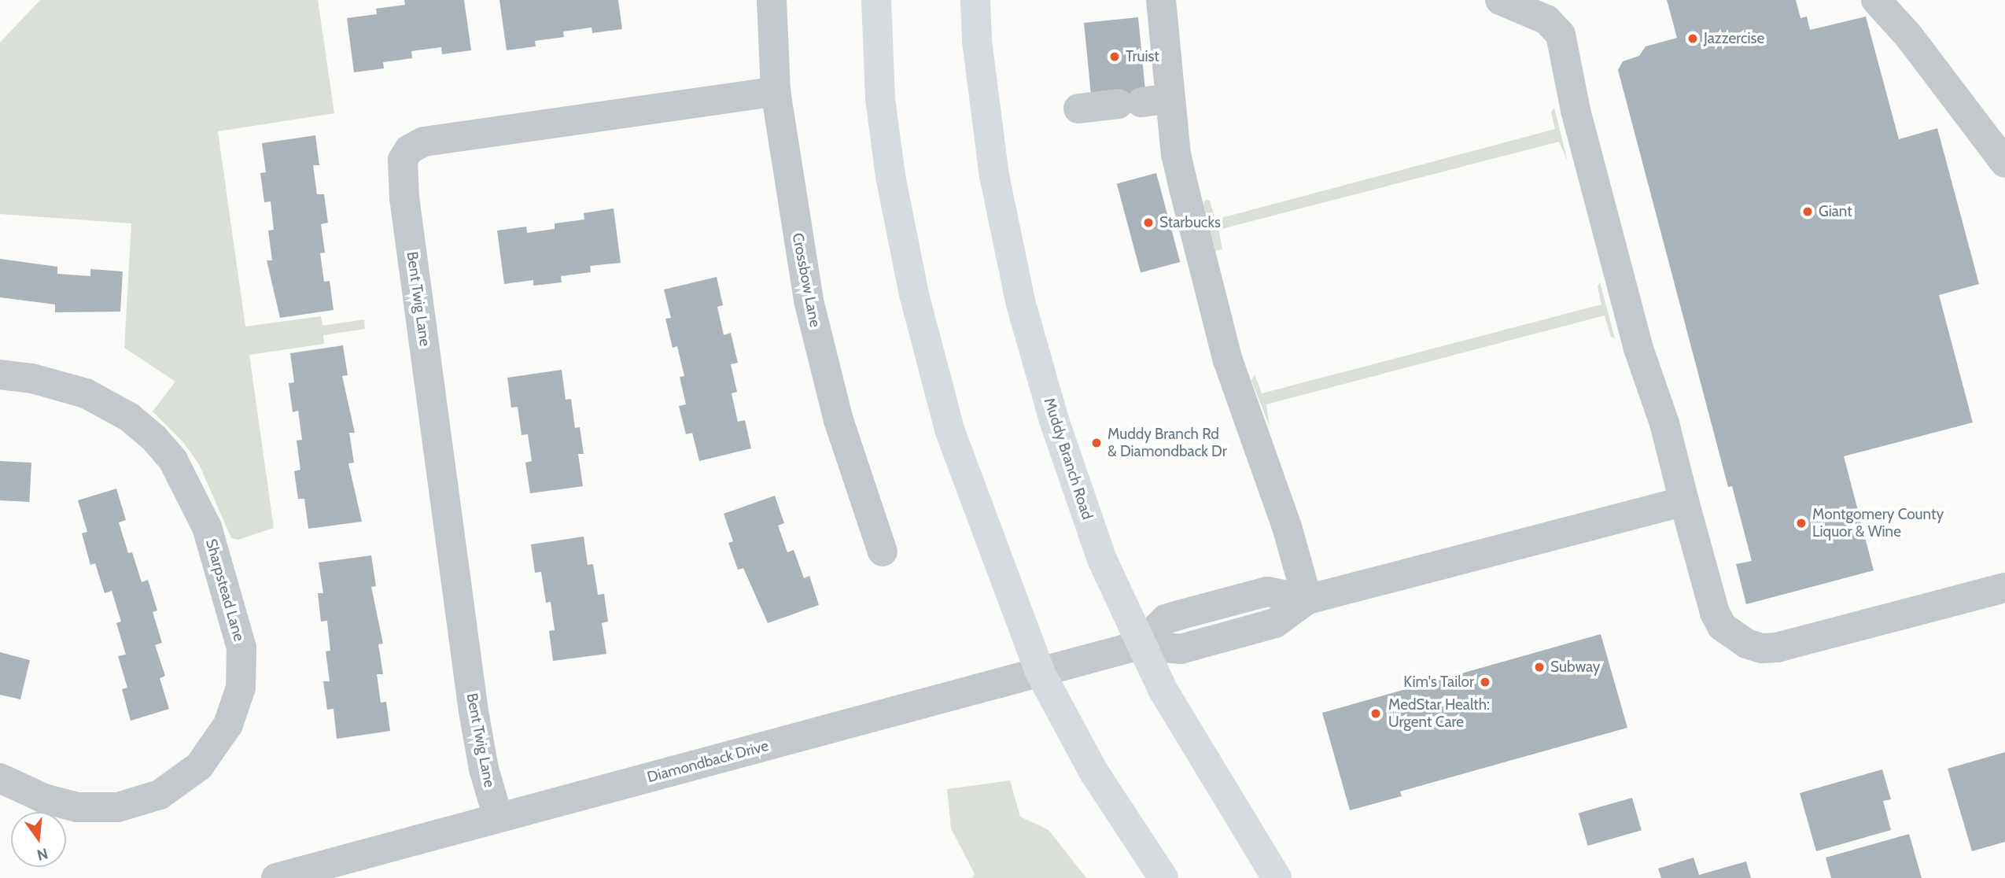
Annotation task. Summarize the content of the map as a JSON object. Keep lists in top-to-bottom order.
{
  "streets": {
    "main road": ["Muddy Branch Road"],
    "street": [
      "Crossbow Lane",
      "Bent Twig Lane",
      "Sharpstead Lane",
      "Diamondback Drive"
    ]
  },
  "crossings": [
    ["Crossbow Lane", "Bent Twig Lane"],
    ["Bent Twig Lane", "Diamondback Drive"],
    ["Muddy Branch Road", "Diamondback Drive"]
  ],
  "places": [
    "Jazzercise",
    "Truist",
    "Giant",
    "Starbucks",
    "Muddy Branch Rd & Diamondback Dr",
    "Montgomery County Liquor & Wine",
    "Subway",
    "Kim's Tailor",
    "MedStar Health: Urgent Care"
  ],
  "north": "bottom"
}
